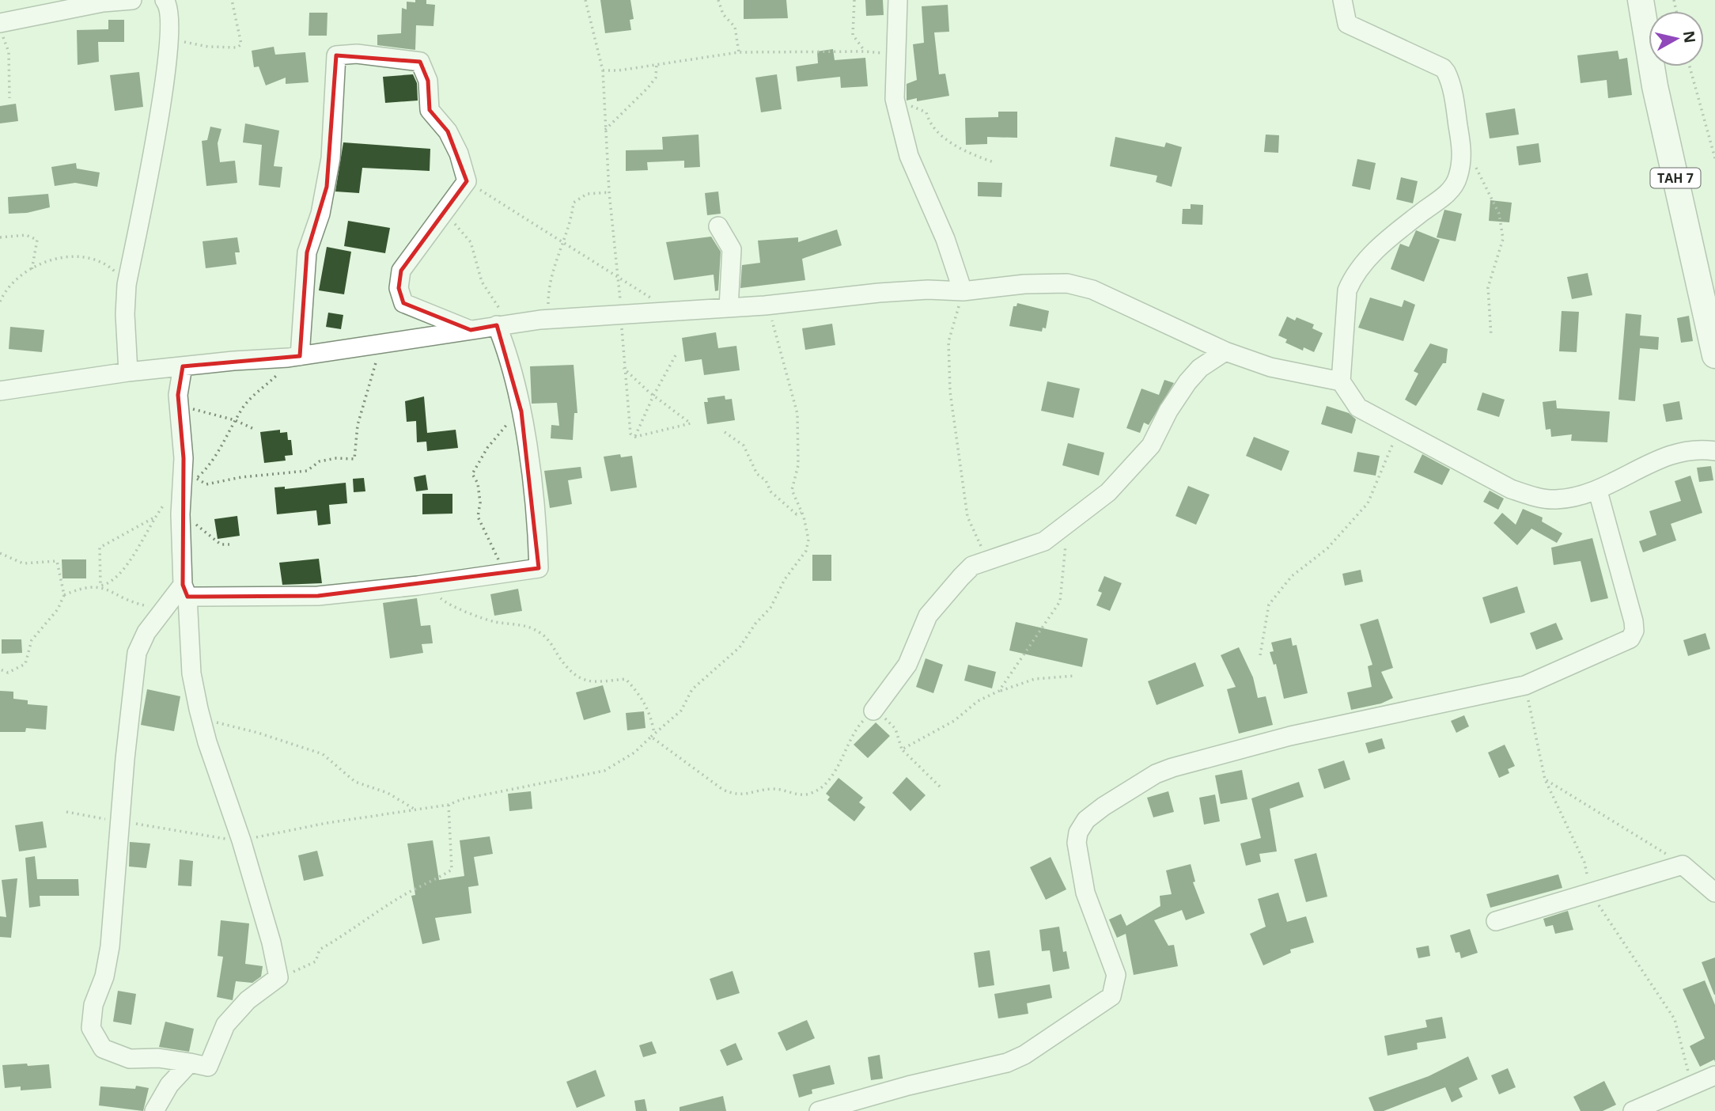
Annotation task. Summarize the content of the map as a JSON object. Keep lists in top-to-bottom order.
{
  "streets": {
    "highway": ["TAH 7"]
  },
  "north": "right"
}
